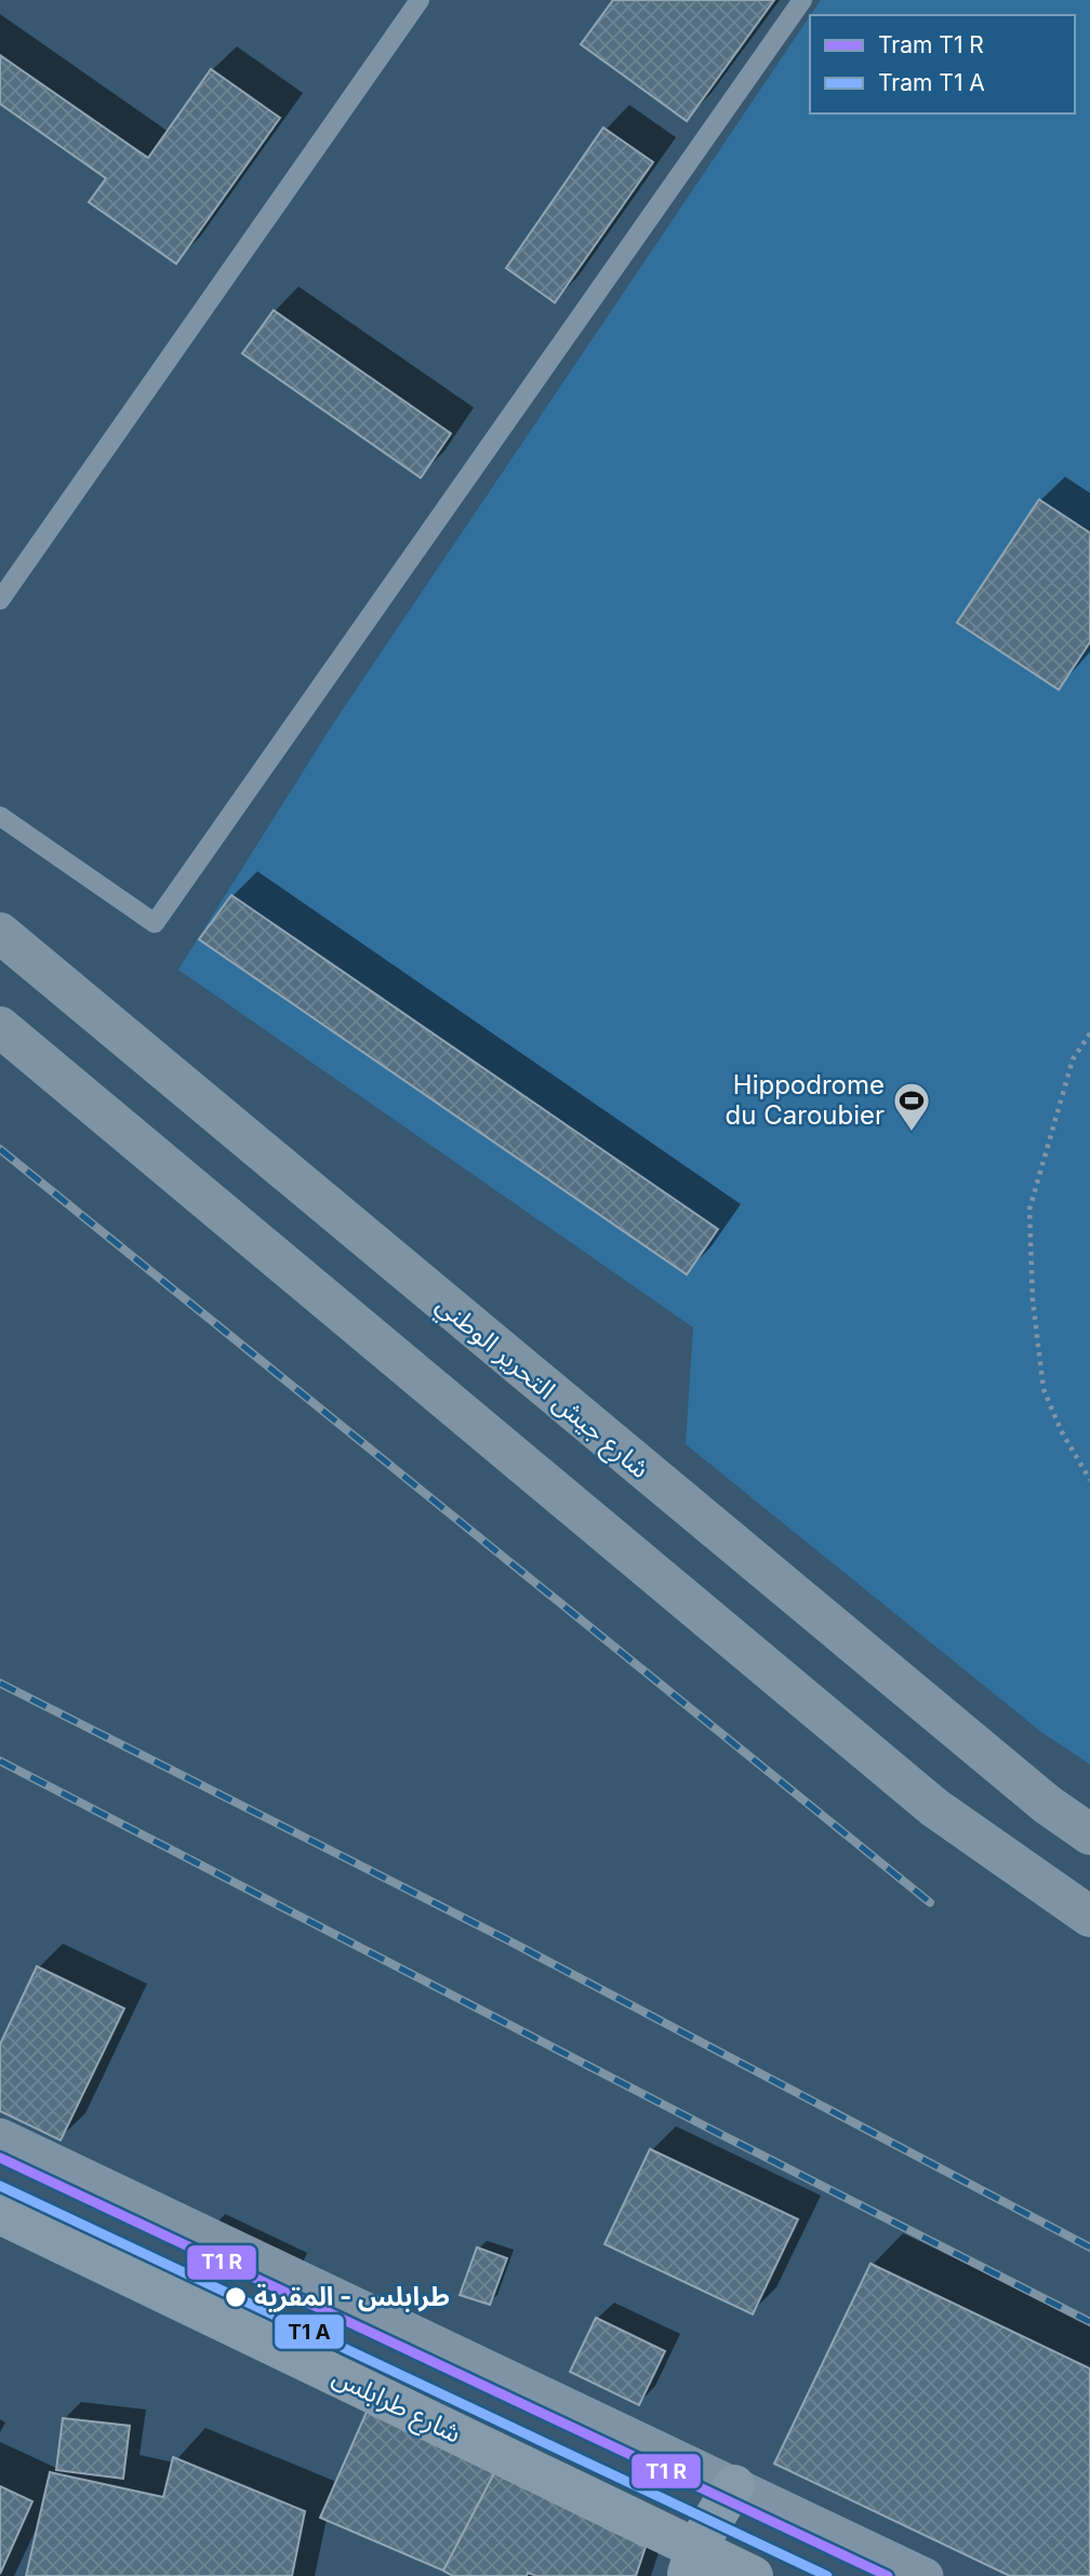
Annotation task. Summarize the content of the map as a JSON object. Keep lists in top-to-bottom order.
{
  "streets": {
    "highway": ["شارع جيش التحرير الوطني"],
    "main road": ["شارع طرابلس"]
  },
  "places": {
    "sports": ["Hippodrome du Caroubier"],
    "other": ["طرابلس - المقرية"]
  },
  "legend": ["Tram T1 R", "Tram T1 A"]
}
